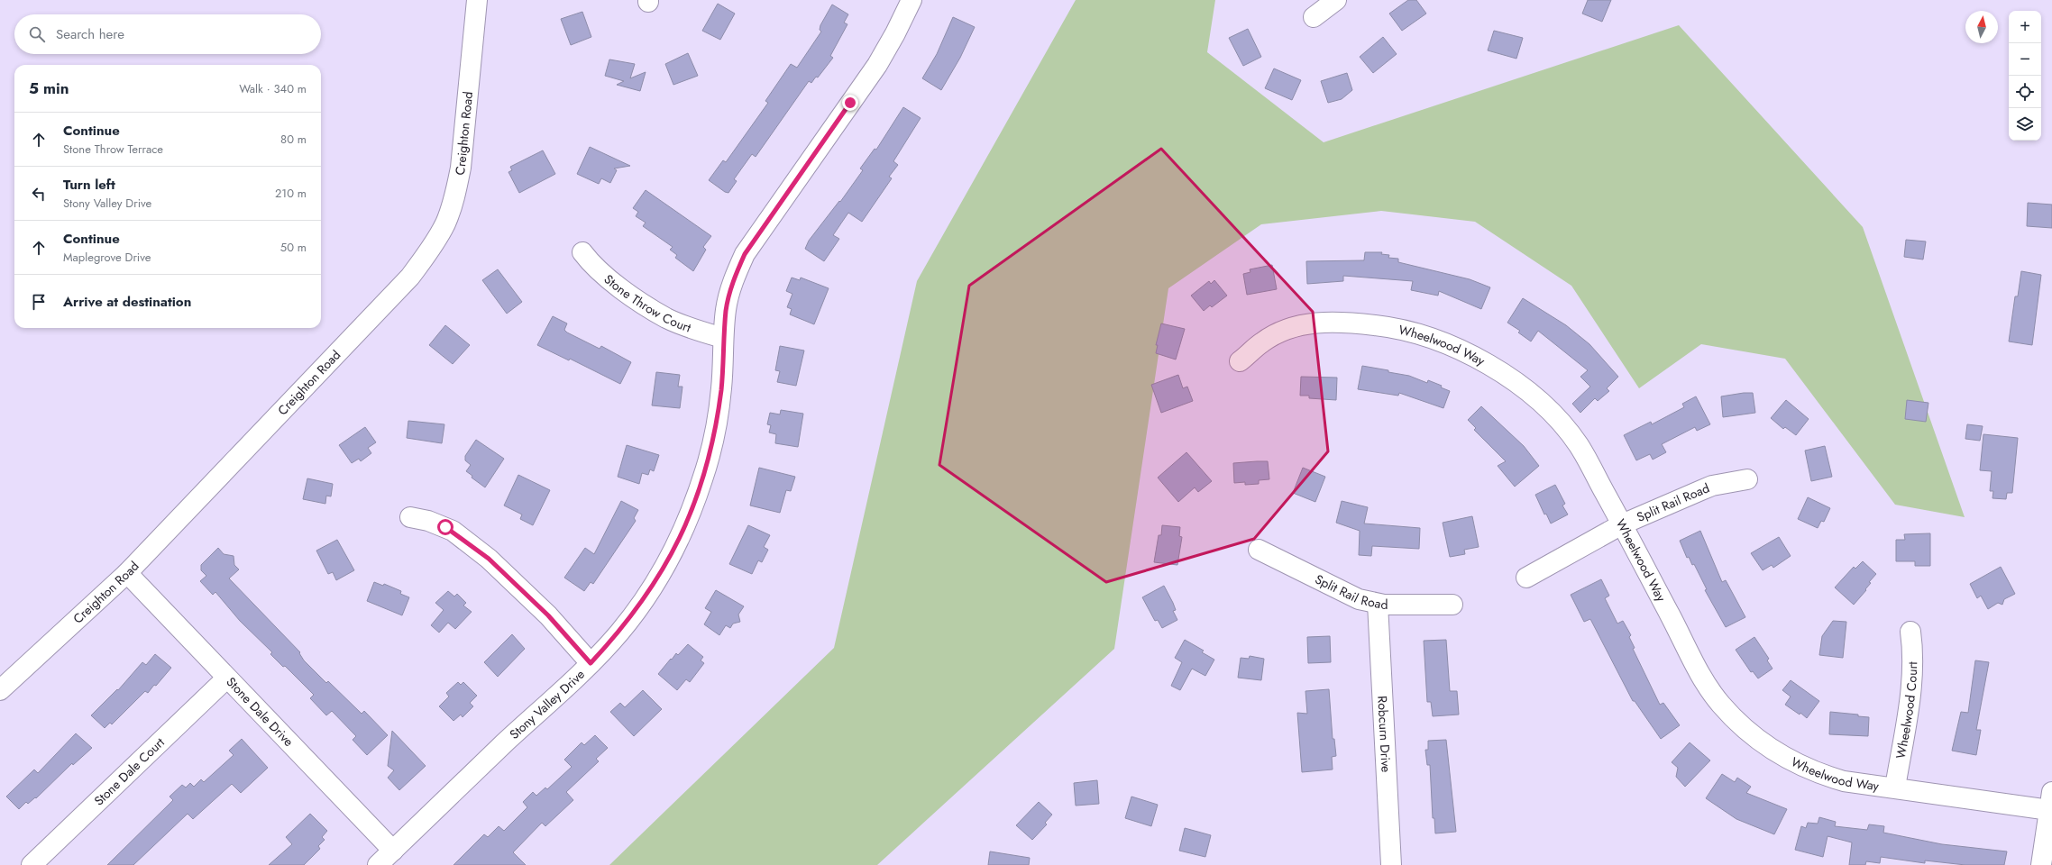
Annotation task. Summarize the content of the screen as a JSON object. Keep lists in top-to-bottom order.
{
  "streets": {
    "street": [
      "Creighton Road",
      "Stone Throw Court",
      "Wheelwood Way",
      "Split Rail Road",
      "Stony Valley Drive",
      "Wheelwood Court",
      "Stone Dale Drive",
      "Robcurn Drive",
      "Stone Dale Court"
    ]
  },
  "crossings": [
    ["Creighton Road", "Stone Dale Drive"],
    ["Stone Throw Court", "Stony Valley Drive"],
    ["Wheelwood Way", "Split Rail Road"],
    ["Wheelwood Way", "Wheelwood Court"],
    ["Split Rail Road", "Robcurn Drive"],
    ["Stony Valley Drive", "Stone Dale Drive"],
    ["Stone Dale Drive", "Stone Dale Court"]
  ],
  "north": "top",
  "page": {
    "map_buttons": ["+", "−"],
    "search": "Search here",
    "heading": ["5 min", "Walk · 340 m"],
    "list": [
      ["Continue", "Stone Throw Terrace", "80 m"],
      ["Turn left", "Stony Valley Drive", "210 m"],
      ["Continue", "Maplegrove Drive", "50 m"],
      "Arrive at destination"
    ]
  }
}
